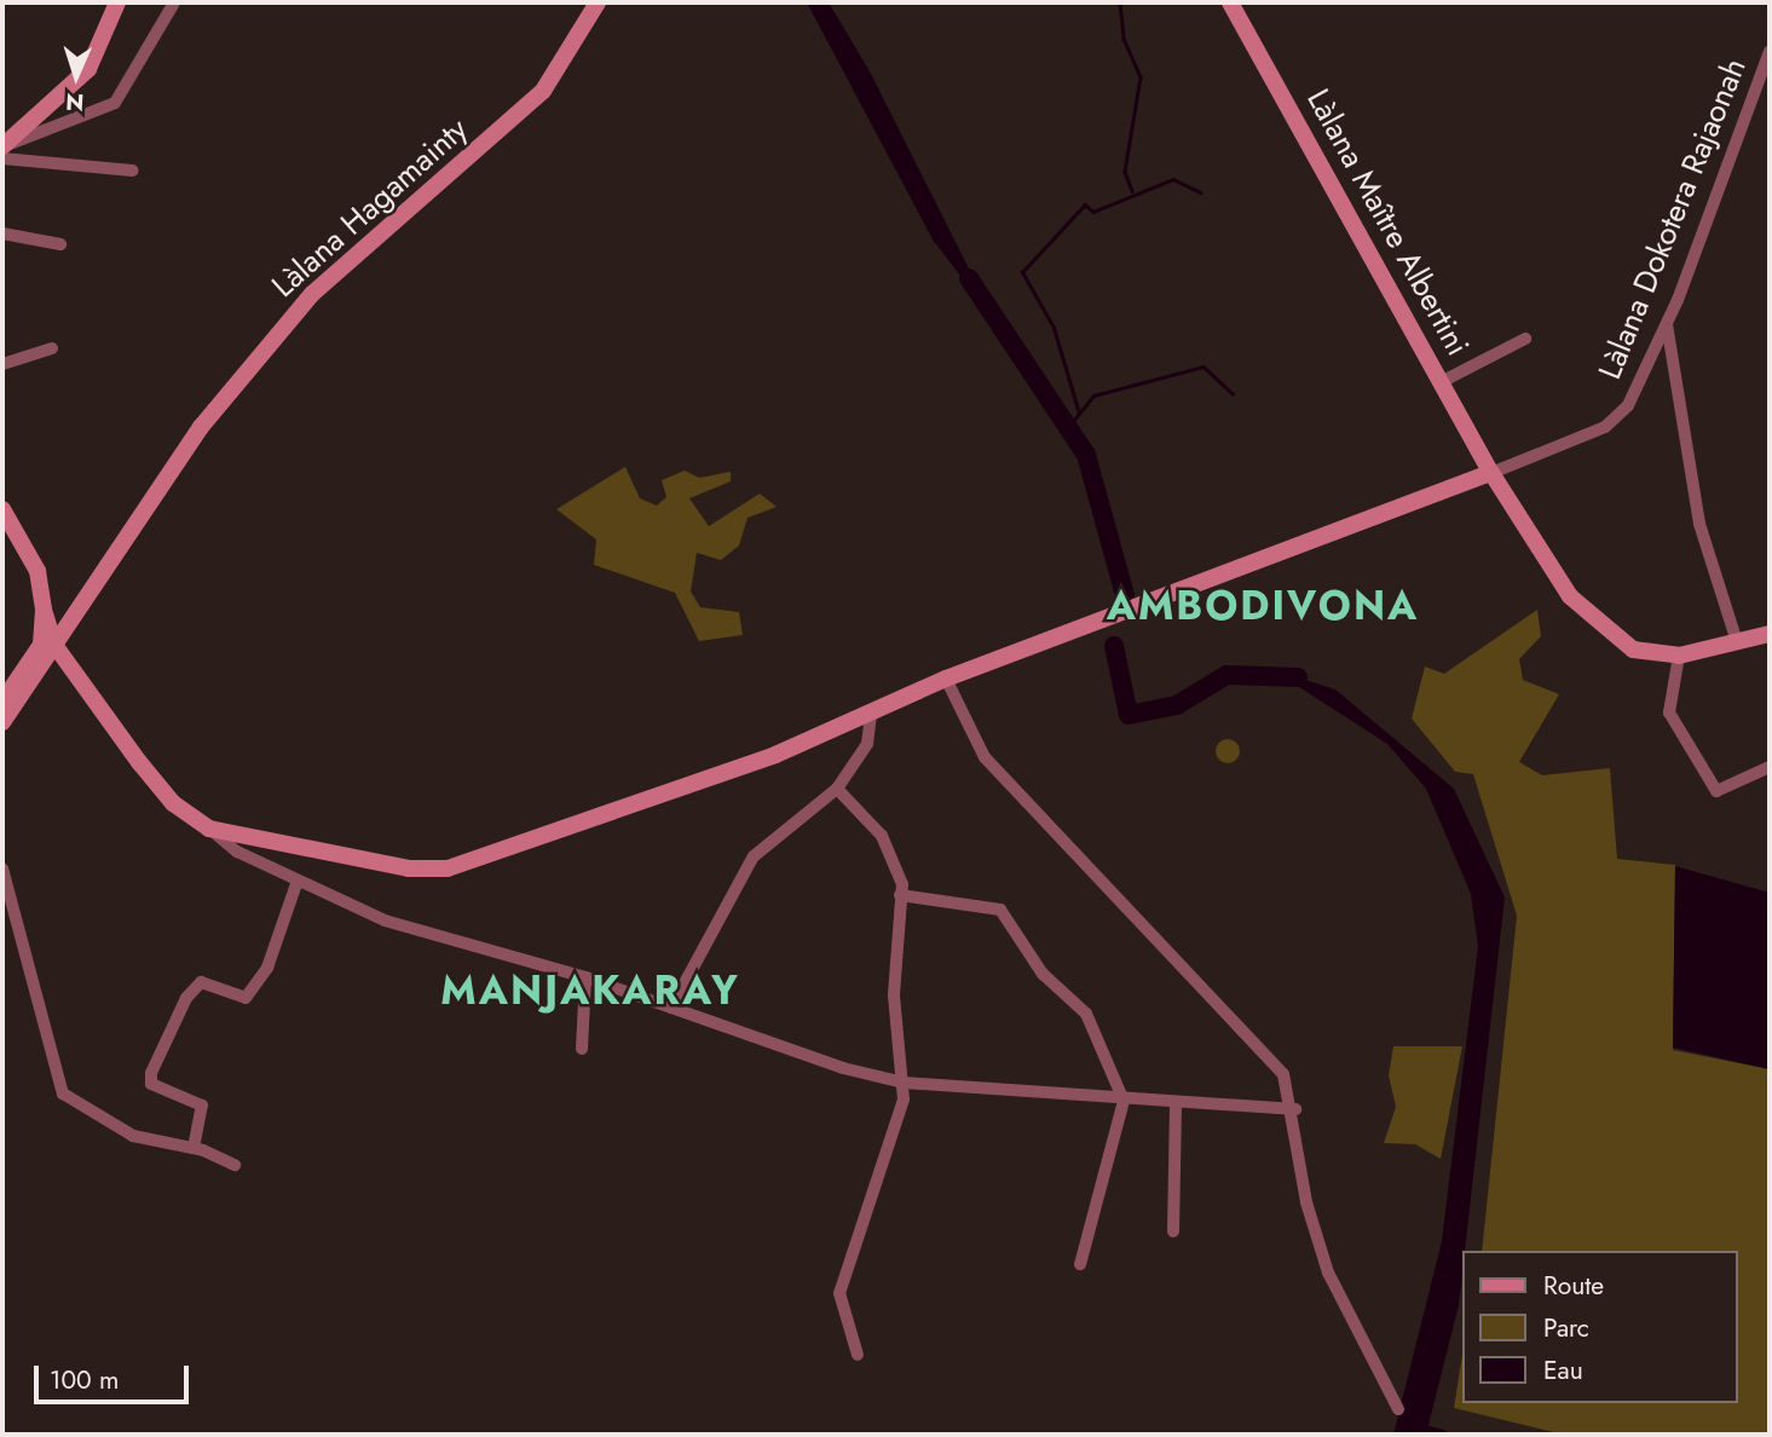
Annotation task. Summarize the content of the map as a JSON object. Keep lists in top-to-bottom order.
{
  "streets": {
    "main road": ["Làlana Hagamainty", "Làlana Maître Albertini"],
    "street": ["Làlana Dokotera Rajaonah"]
  },
  "crossings": [
    ["Làlana Dokotera Rajaonah", "Làlana Maître Albertini"]
  ],
  "districts": ["AMBODIVONA", "MANJAKARAY"],
  "legend": ["Route", "Parc", "Eau"],
  "scale_bar": "100 m",
  "north": "bottom"
}
